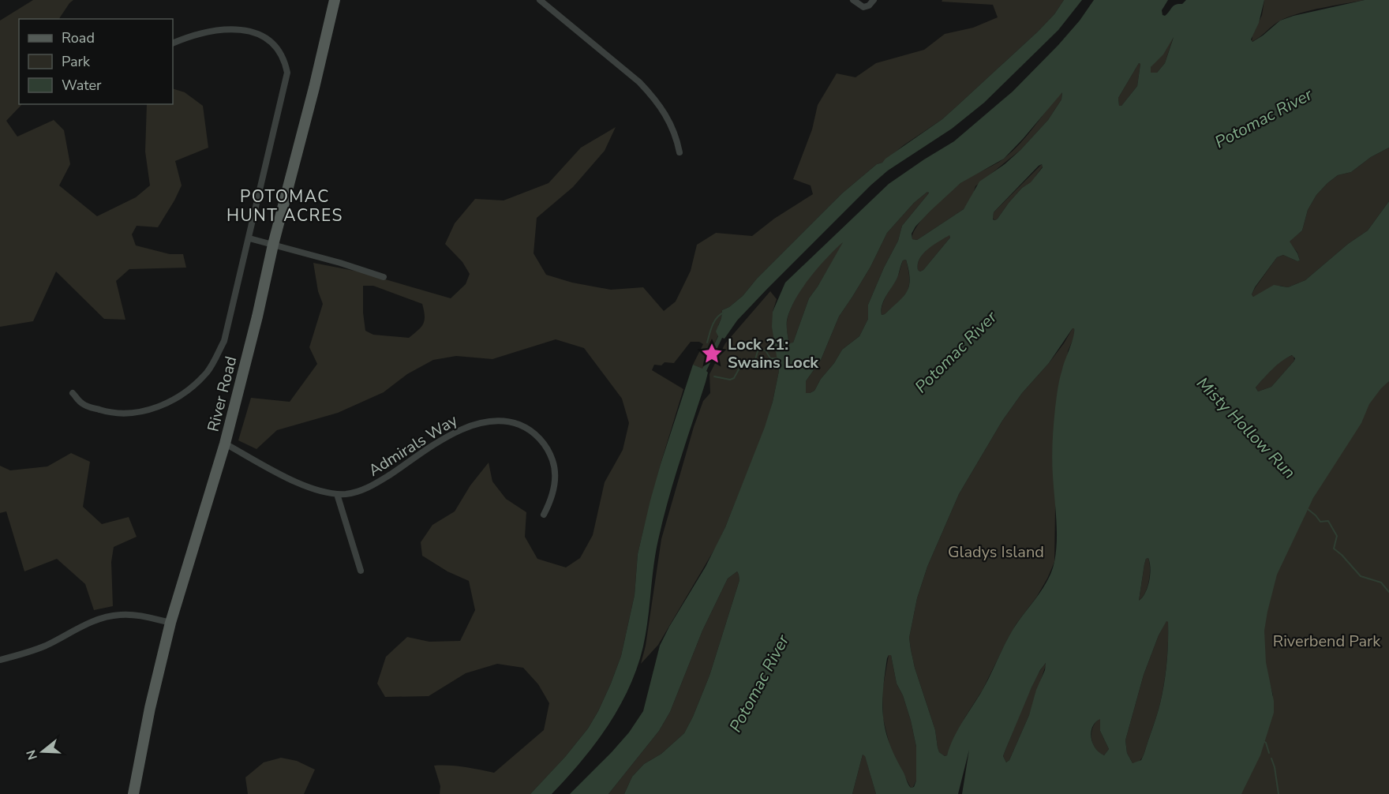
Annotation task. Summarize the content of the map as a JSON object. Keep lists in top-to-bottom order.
{
  "streets": {
    "main road": ["River Road"],
    "street": ["Admirals Way"]
  },
  "crossings": [
    ["River Road", "Admirals Way"]
  ],
  "districts": ["POTOMAC HUNT ACRES"],
  "water": ["Potomac River", "Misty Hollow Run"],
  "parks": ["Gladys Island", "Riverbend Park"],
  "places": {
    "place": ["Lock 21: Swains Lock"]
  },
  "legend": ["Road", "Park", "Water"],
  "north": "left"
}
